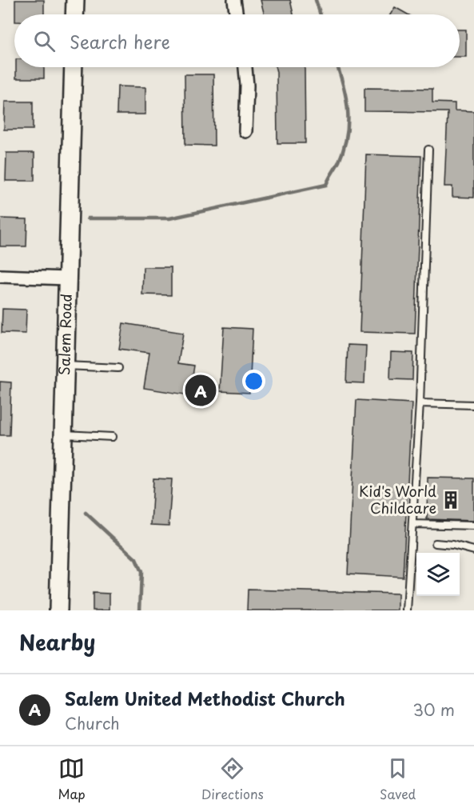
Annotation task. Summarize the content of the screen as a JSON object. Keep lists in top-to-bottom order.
{
  "streets": {
    "main road": ["Salem Road"]
  },
  "places": {
    "building": ["Kid's World Childcare"]
  },
  "page": {
    "search": "Search here",
    "pins": "A",
    "heading": "Nearby",
    "list": [
      {
        "mark": "A",
        "name": "Salem United Methodist Church",
        "note": "Church",
        "value": "30 m"
      }
    ],
    "nav": ["Map", "Directions", "Saved"]
  }
}
